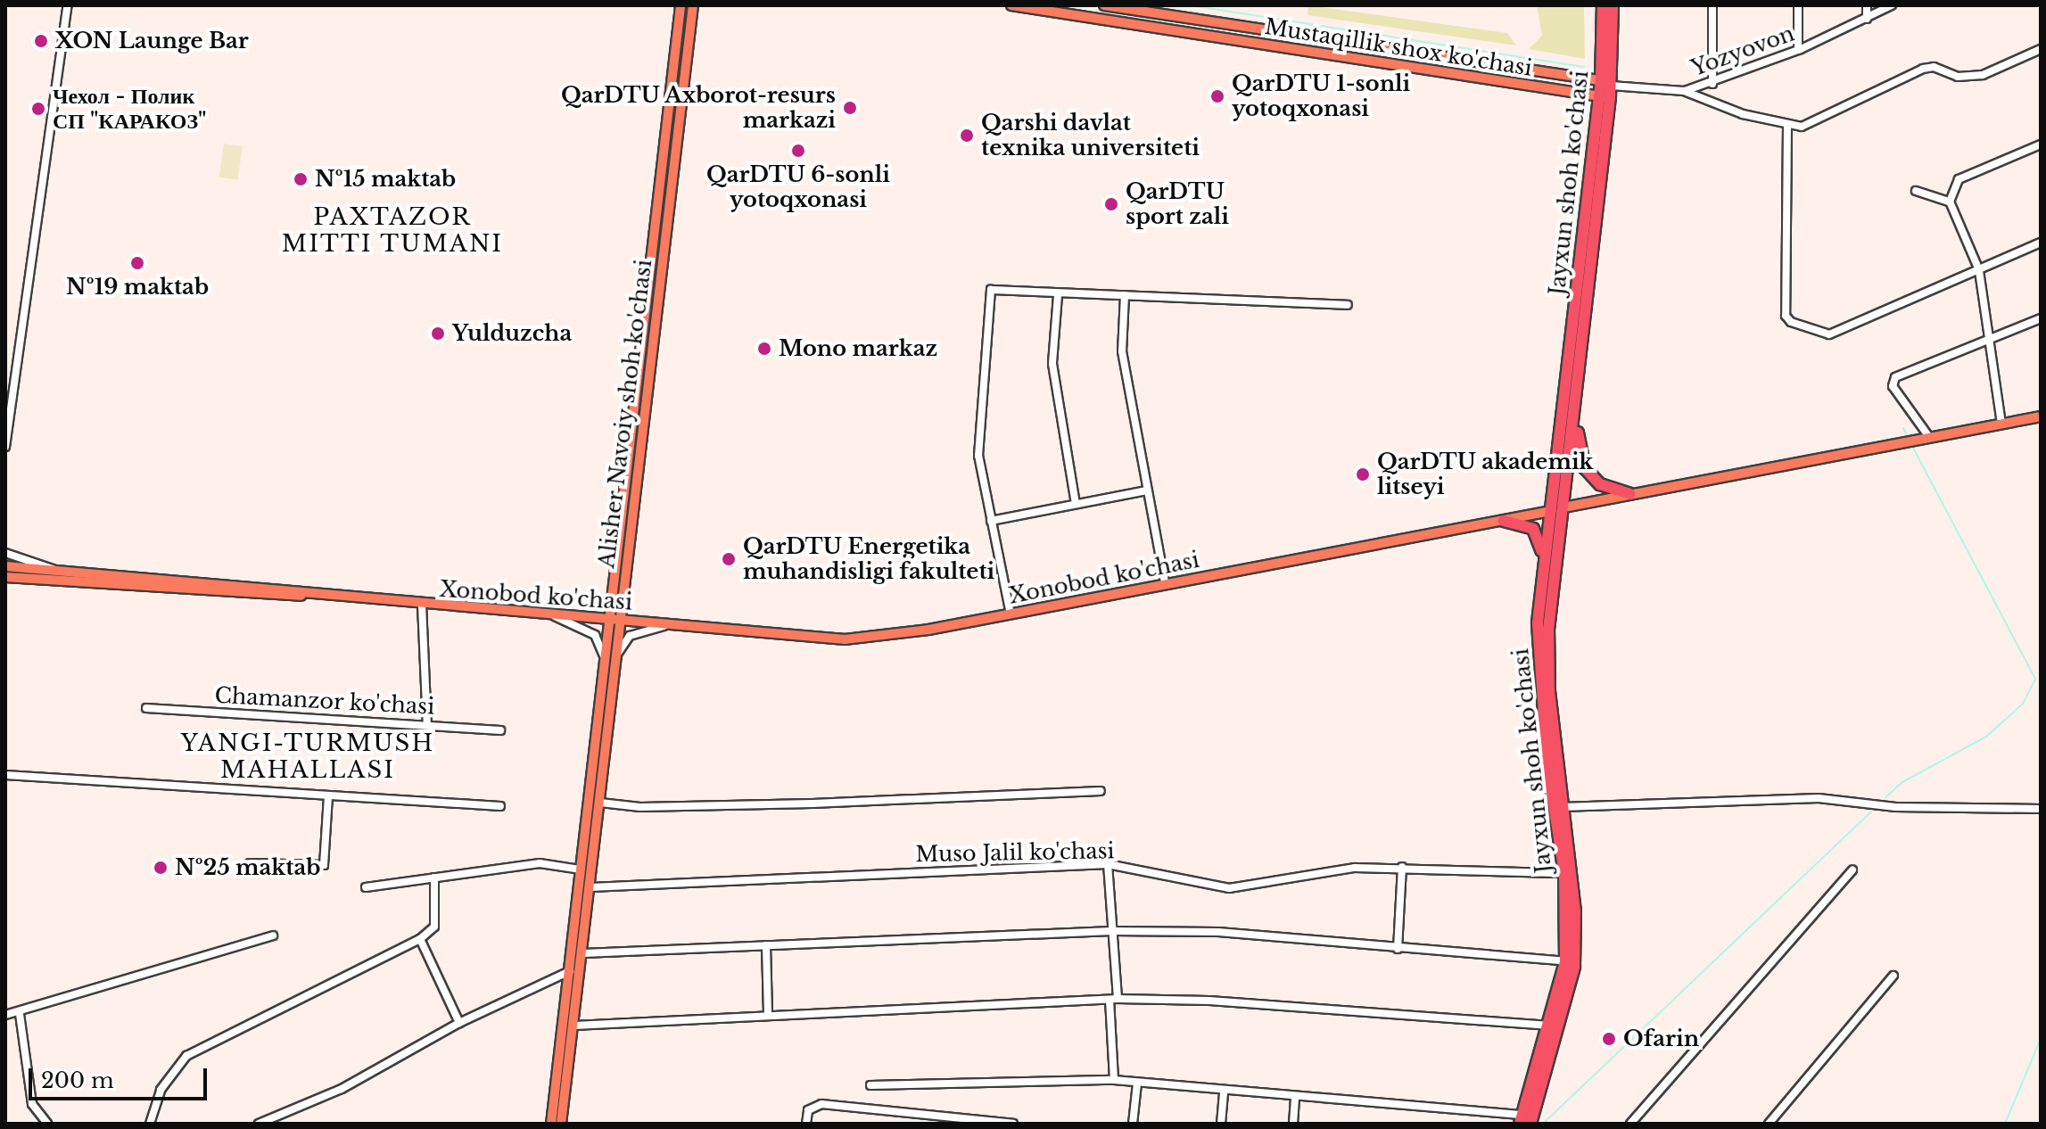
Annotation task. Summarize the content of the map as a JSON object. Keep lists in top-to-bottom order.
{
  "streets": {
    "highway": ["Jayxun shoh ko'chasi"],
    "main road": ["Mustaqillik shox ko'chasi", "Alisher Navoiy shoh ko'chasi", "Xonobod ko'chasi"],
    "street": ["Yozyovon", "Chamanzor ko'chasi", "Muso Jalil ko'chasi"]
  },
  "crossings": [
    ["Mustaqillik shox ko'chasi", "Jayxun shoh ko'chasi"],
    ["Jayxun shoh ko'chasi", "Xonobod ko'chasi"],
    ["Jayxun shoh ko'chasi", "Muso Jalil ko'chasi"],
    ["Alisher Navoiy shoh ko'chasi", "Xonobod ko'chasi"],
    ["Alisher Navoiy shoh ko'chasi", "Muso Jalil ko'chasi"]
  ],
  "districts": ["PAXTAZOR MITTI TUMANI", "YANGI-TURMUSH MAHALLASI"],
  "places": [
    "XON Launge Bar",
    "QarDTU 1-sonli yotoqxonasi",
    "QarDTU Axborot-resurs markazi",
    "Чехол - Полик СП \"КАРАКОЗ\"",
    "Qarshi davlat texnika universiteti",
    "QarDTU 6-sonli yotoqxonasi",
    "№15 maktab",
    "QarDTU sport zali",
    "№19 maktab",
    "Yulduzcha",
    "Mono markaz",
    "QarDTU akademik litseyi",
    "QarDTU Energetika muhandisligi fakulteti",
    "№25 maktab",
    "Ofarin"
  ],
  "scale_bar": "200 m"
}
